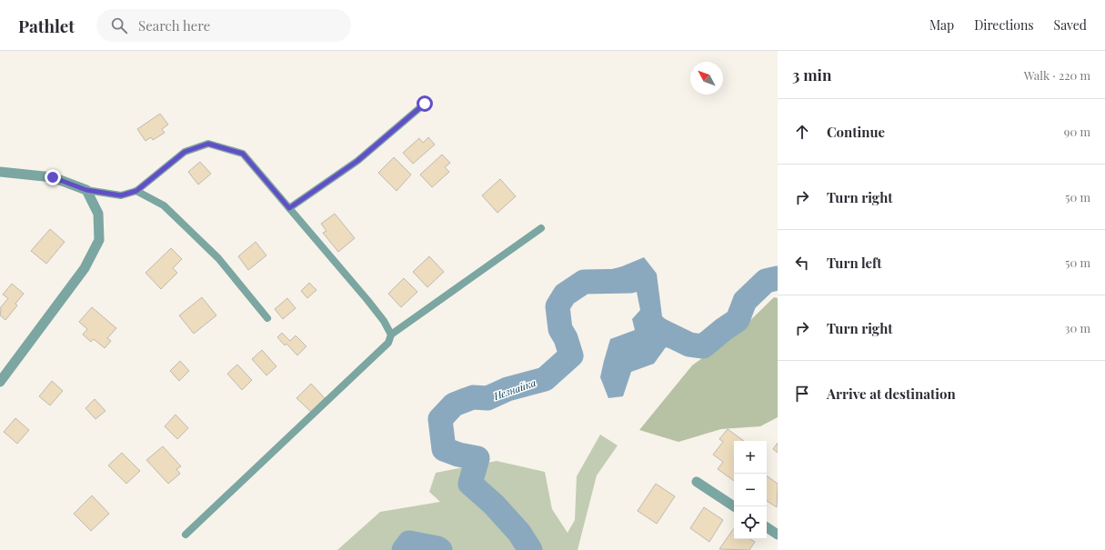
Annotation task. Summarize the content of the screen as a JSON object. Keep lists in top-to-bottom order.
{
  "water": ["Незнайка"],
  "north": "top left",
  "page": {
    "header": "Pathlet",
    "search": "Search here",
    "nav": ["Map", "Directions", "Saved"],
    "heading": ["3 min", "Walk · 220 m"],
    "list": [
      ["Continue", "90 m"],
      ["Turn right", "50 m"],
      ["Turn left", "50 m"],
      ["Turn right", "30 m"],
      "Arrive at destination"
    ],
    "map_buttons": ["+", "−"]
  }
}
